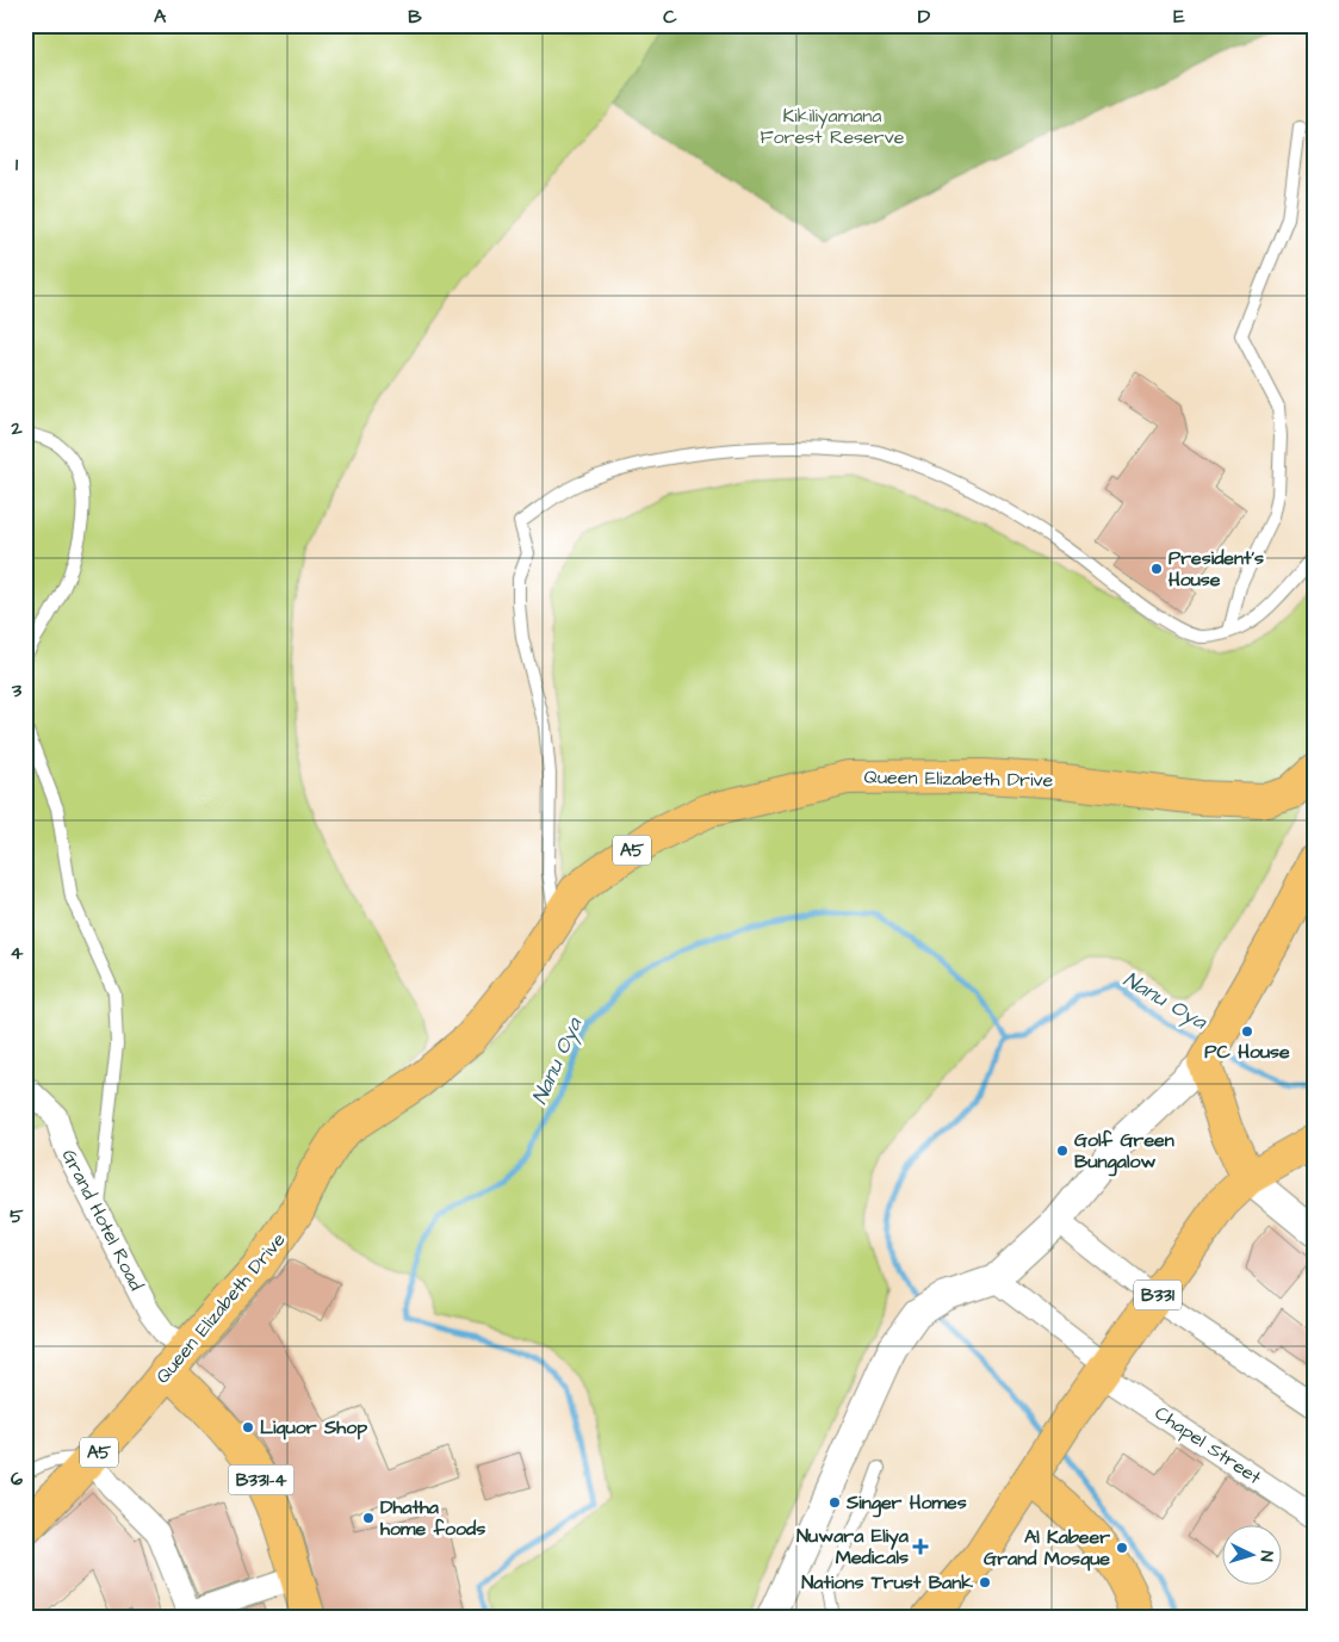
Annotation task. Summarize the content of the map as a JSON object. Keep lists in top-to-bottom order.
{
  "streets": {
    "main road": [
      "Queen Elizabeth Drive",
      "A5",
      "B331",
      "B331-4"
    ],
    "street": ["Grand Hotel Road", "Chapel Street"]
  },
  "crossings": [
    ["Queen Elizabeth Drive", "Grand Hotel Road"],
    ["Queen Elizabeth Drive", "B331-4"],
    ["Grand Hotel Road", "B331-4"],
    ["B331", "Chapel Street"]
  ],
  "water": ["Nanu Oya"],
  "parks": ["Kikiliyamana Forest Reserve"],
  "places": {
    "other": [
      "President's House",
      "PC House",
      "Golf Green Bungalow",
      "Liquor Shop",
      "Singer Homes",
      "Dhatha home foods",
      "Al Kabeer Grand Mosque",
      "Nations Trust Bank"
    ],
    "health": ["Nuwara Eliya Medicals"]
  },
  "north": "right",
  "grid": {
    "columns": [
      "A",
      "B",
      "C",
      "D",
      "E"
    ],
    "rows": [
      "1",
      "2",
      "3",
      "4",
      "5",
      "6"
    ]
  }
}
